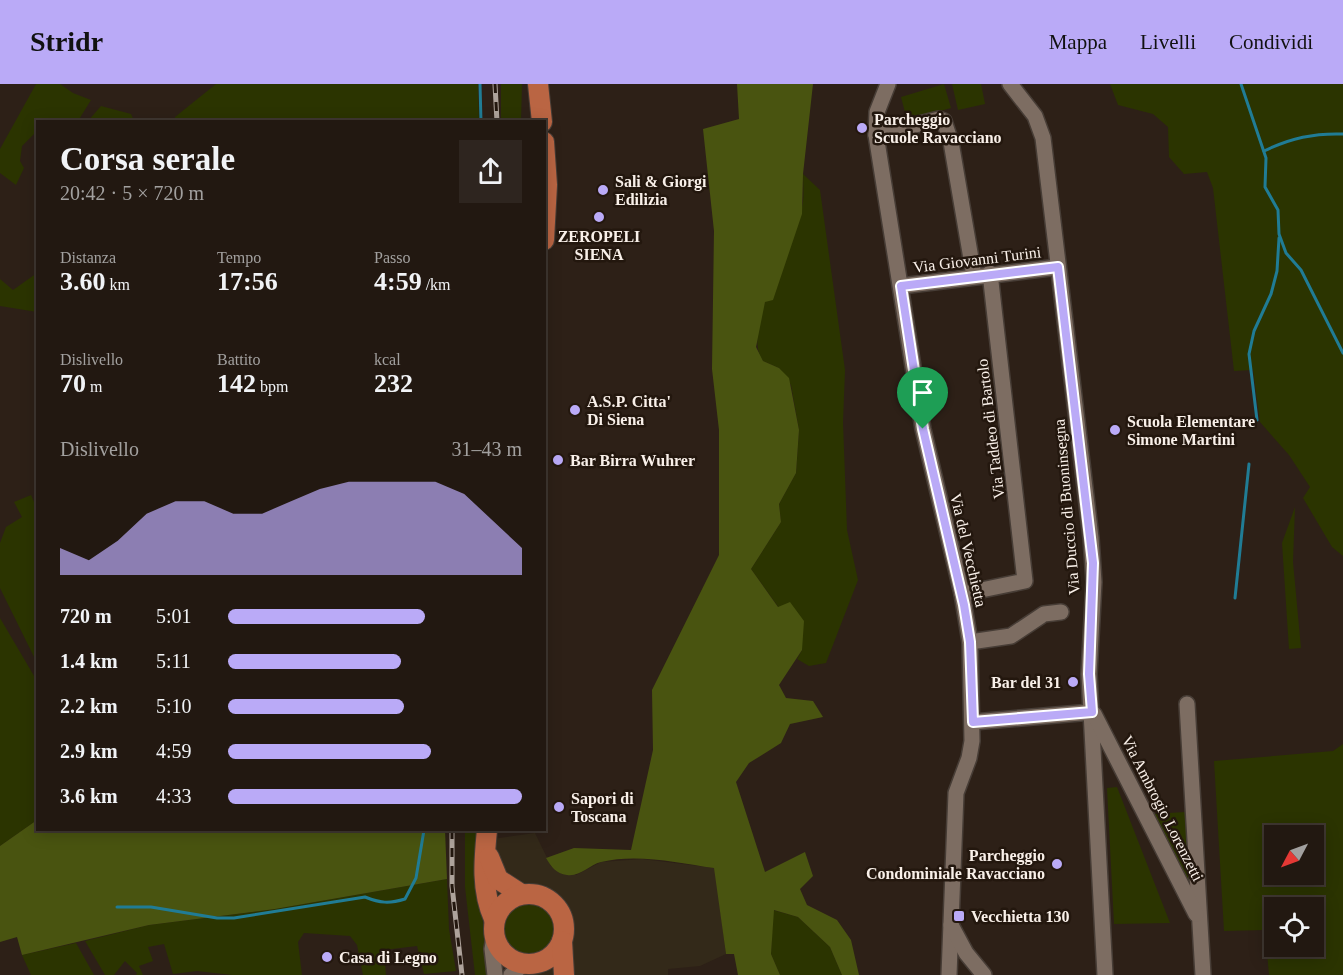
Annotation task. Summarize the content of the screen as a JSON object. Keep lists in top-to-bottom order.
{
  "streets": {
    "street": [
      "Via Giovanni Turini",
      "Via Taddeo di Bartolo",
      "Via Duccio di Buoninsegna",
      "Via del Vecchietta",
      "Via Ambrogio Lorenzetti"
    ]
  },
  "crossings": [
    ["Via Giovanni Turini", "Via Taddeo di Bartolo"],
    ["Via Giovanni Turini", "Via Duccio di Buoninsegna"],
    ["Via Giovanni Turini", "Via del Vecchietta"],
    ["Via Taddeo di Bartolo", "Via del Vecchietta"],
    ["Via Duccio di Buoninsegna", "Via Ambrogio Lorenzetti"]
  ],
  "places": {
    "other": [
      "Parcheggio Scuole Ravacciano",
      "Sali & Giorgi Edilizia",
      "ZEROPELI SIENA",
      "A.S.P. Citta' Di Siena",
      "Scuola Elementare Simone Martini",
      "Bar Birra Wuhrer",
      "Bar del 31",
      "Sapori di Toscana",
      "Parcheggio Condominiale Ravacciano",
      "Casa di Legno"
    ],
    "transit": ["Vecchietta 130"]
  },
  "north": "bottom left",
  "page": {
    "header": "Stridr",
    "nav": ["Mappa", "Livelli", "Condividi"],
    "heading": ["Corsa serale", "20:42 · 5 × 720 m"],
    "stats": [
      ["Distanza", "3.60 km"],
      ["Tempo", "17:56"],
      ["Passo", "4:59 /km"],
      ["Dislivello", "70 m"],
      ["Battito", "142 bpm"],
      ["kcal", "232"]
    ],
    "chart": ["Dislivello", "31–43 m"],
    "list": [
      {
        "name": "720 m",
        "note": "5:01"
      },
      {
        "name": "1.4 km",
        "note": "5:11"
      },
      {
        "name": "2.2 km",
        "note": "5:10"
      },
      {
        "name": "2.9 km",
        "note": "4:59"
      },
      {
        "name": "3.6 km",
        "note": "4:33"
      }
    ]
  }
}
